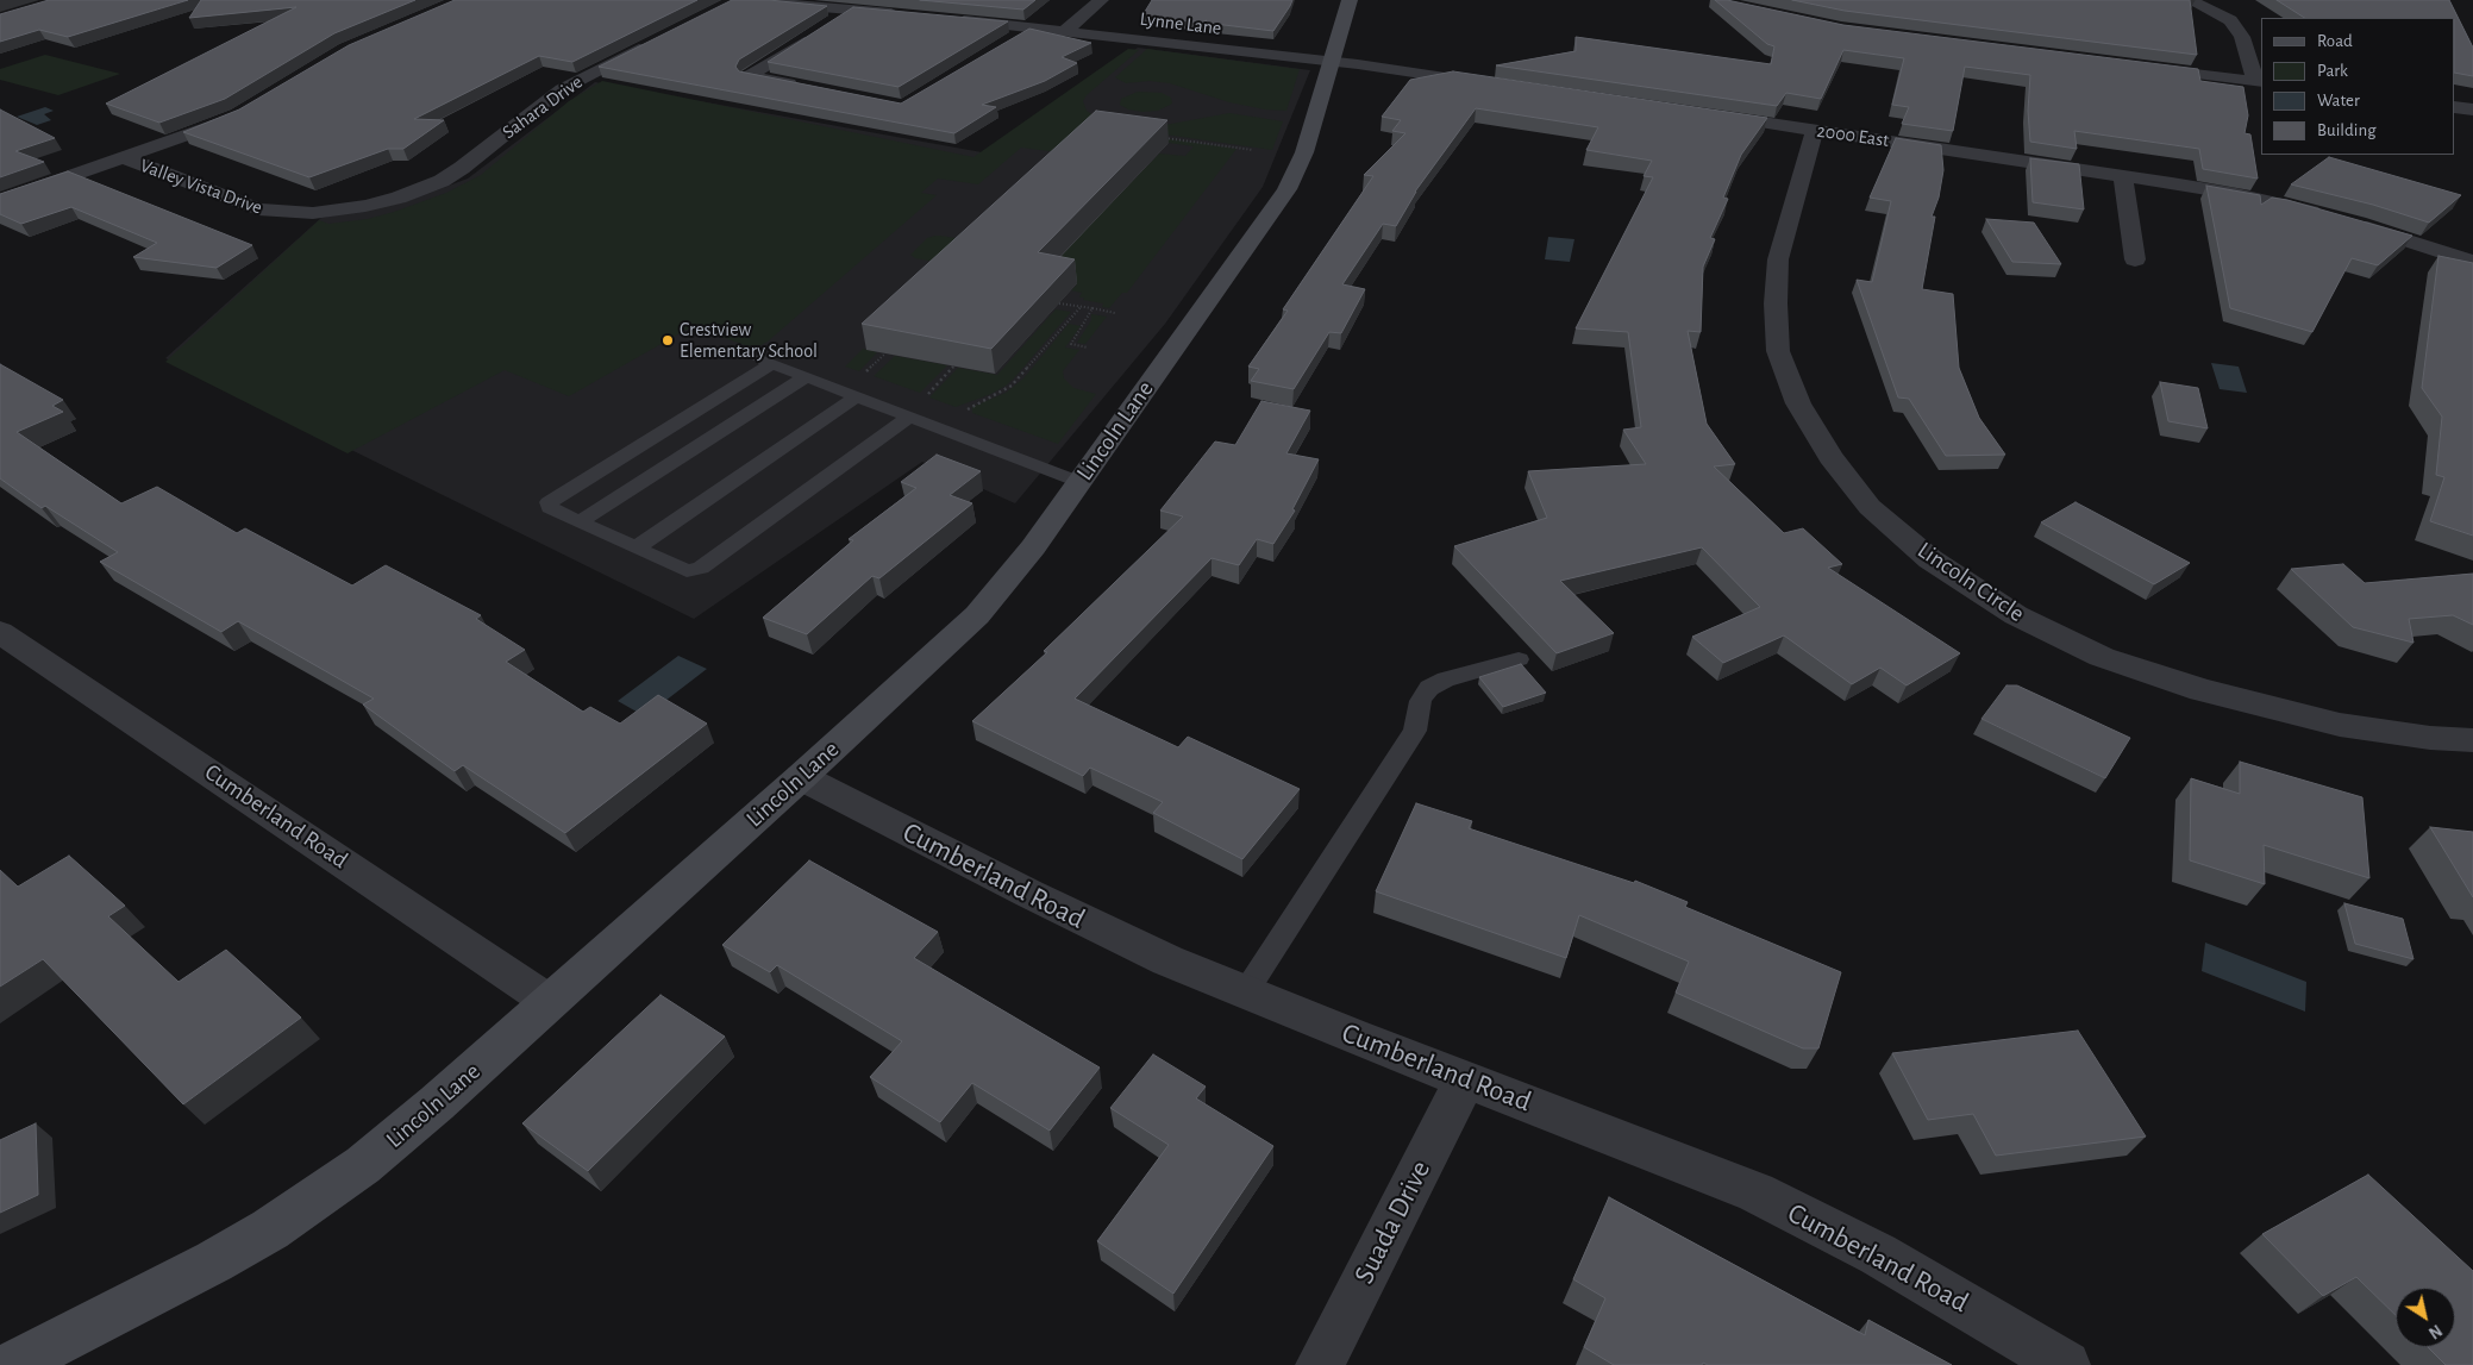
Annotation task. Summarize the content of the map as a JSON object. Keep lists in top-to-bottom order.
{
  "streets": {
    "street": [
      "Lynne Lane",
      "Sahara Drive",
      "2000 East",
      "Valley Vista Drive",
      "Lincoln Lane",
      "Lincoln Circle",
      "Cumberland Road",
      "Suada Drive"
    ]
  },
  "crossings": [
    ["Lynne Lane", "Lincoln Lane"],
    ["Sahara Drive", "Valley Vista Drive"],
    ["2000 East", "Lincoln Circle"],
    ["Lincoln Lane", "Cumberland Road"],
    ["Cumberland Road", "Suada Drive"]
  ],
  "places": ["Crestview Elementary School"],
  "legend": [
    "Road",
    "Park",
    "Water",
    "Building"
  ],
  "north": "bottom right"
}
